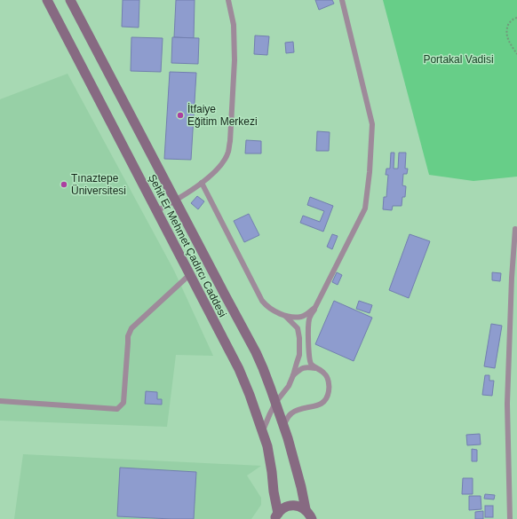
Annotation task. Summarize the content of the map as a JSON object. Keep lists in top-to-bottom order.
{
  "streets": {
    "main road": ["Şehit Er Mehmet Çadırcı Caddesi"]
  },
  "parks": ["Portakal Vadisi"],
  "places": ["İtfaiye Eğitim Merkezi", "Tınaztepe Üniversitesi"]
}
